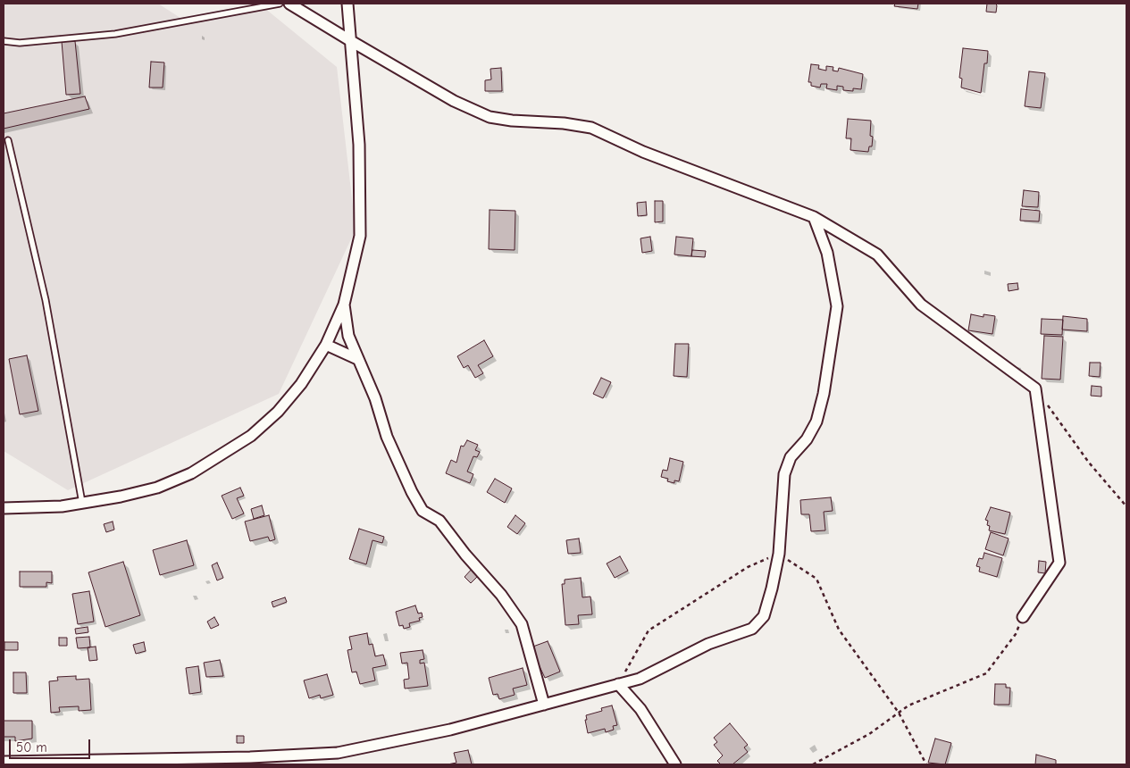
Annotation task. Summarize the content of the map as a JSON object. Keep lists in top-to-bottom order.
{
  "scale_bar": "50 m"
}
